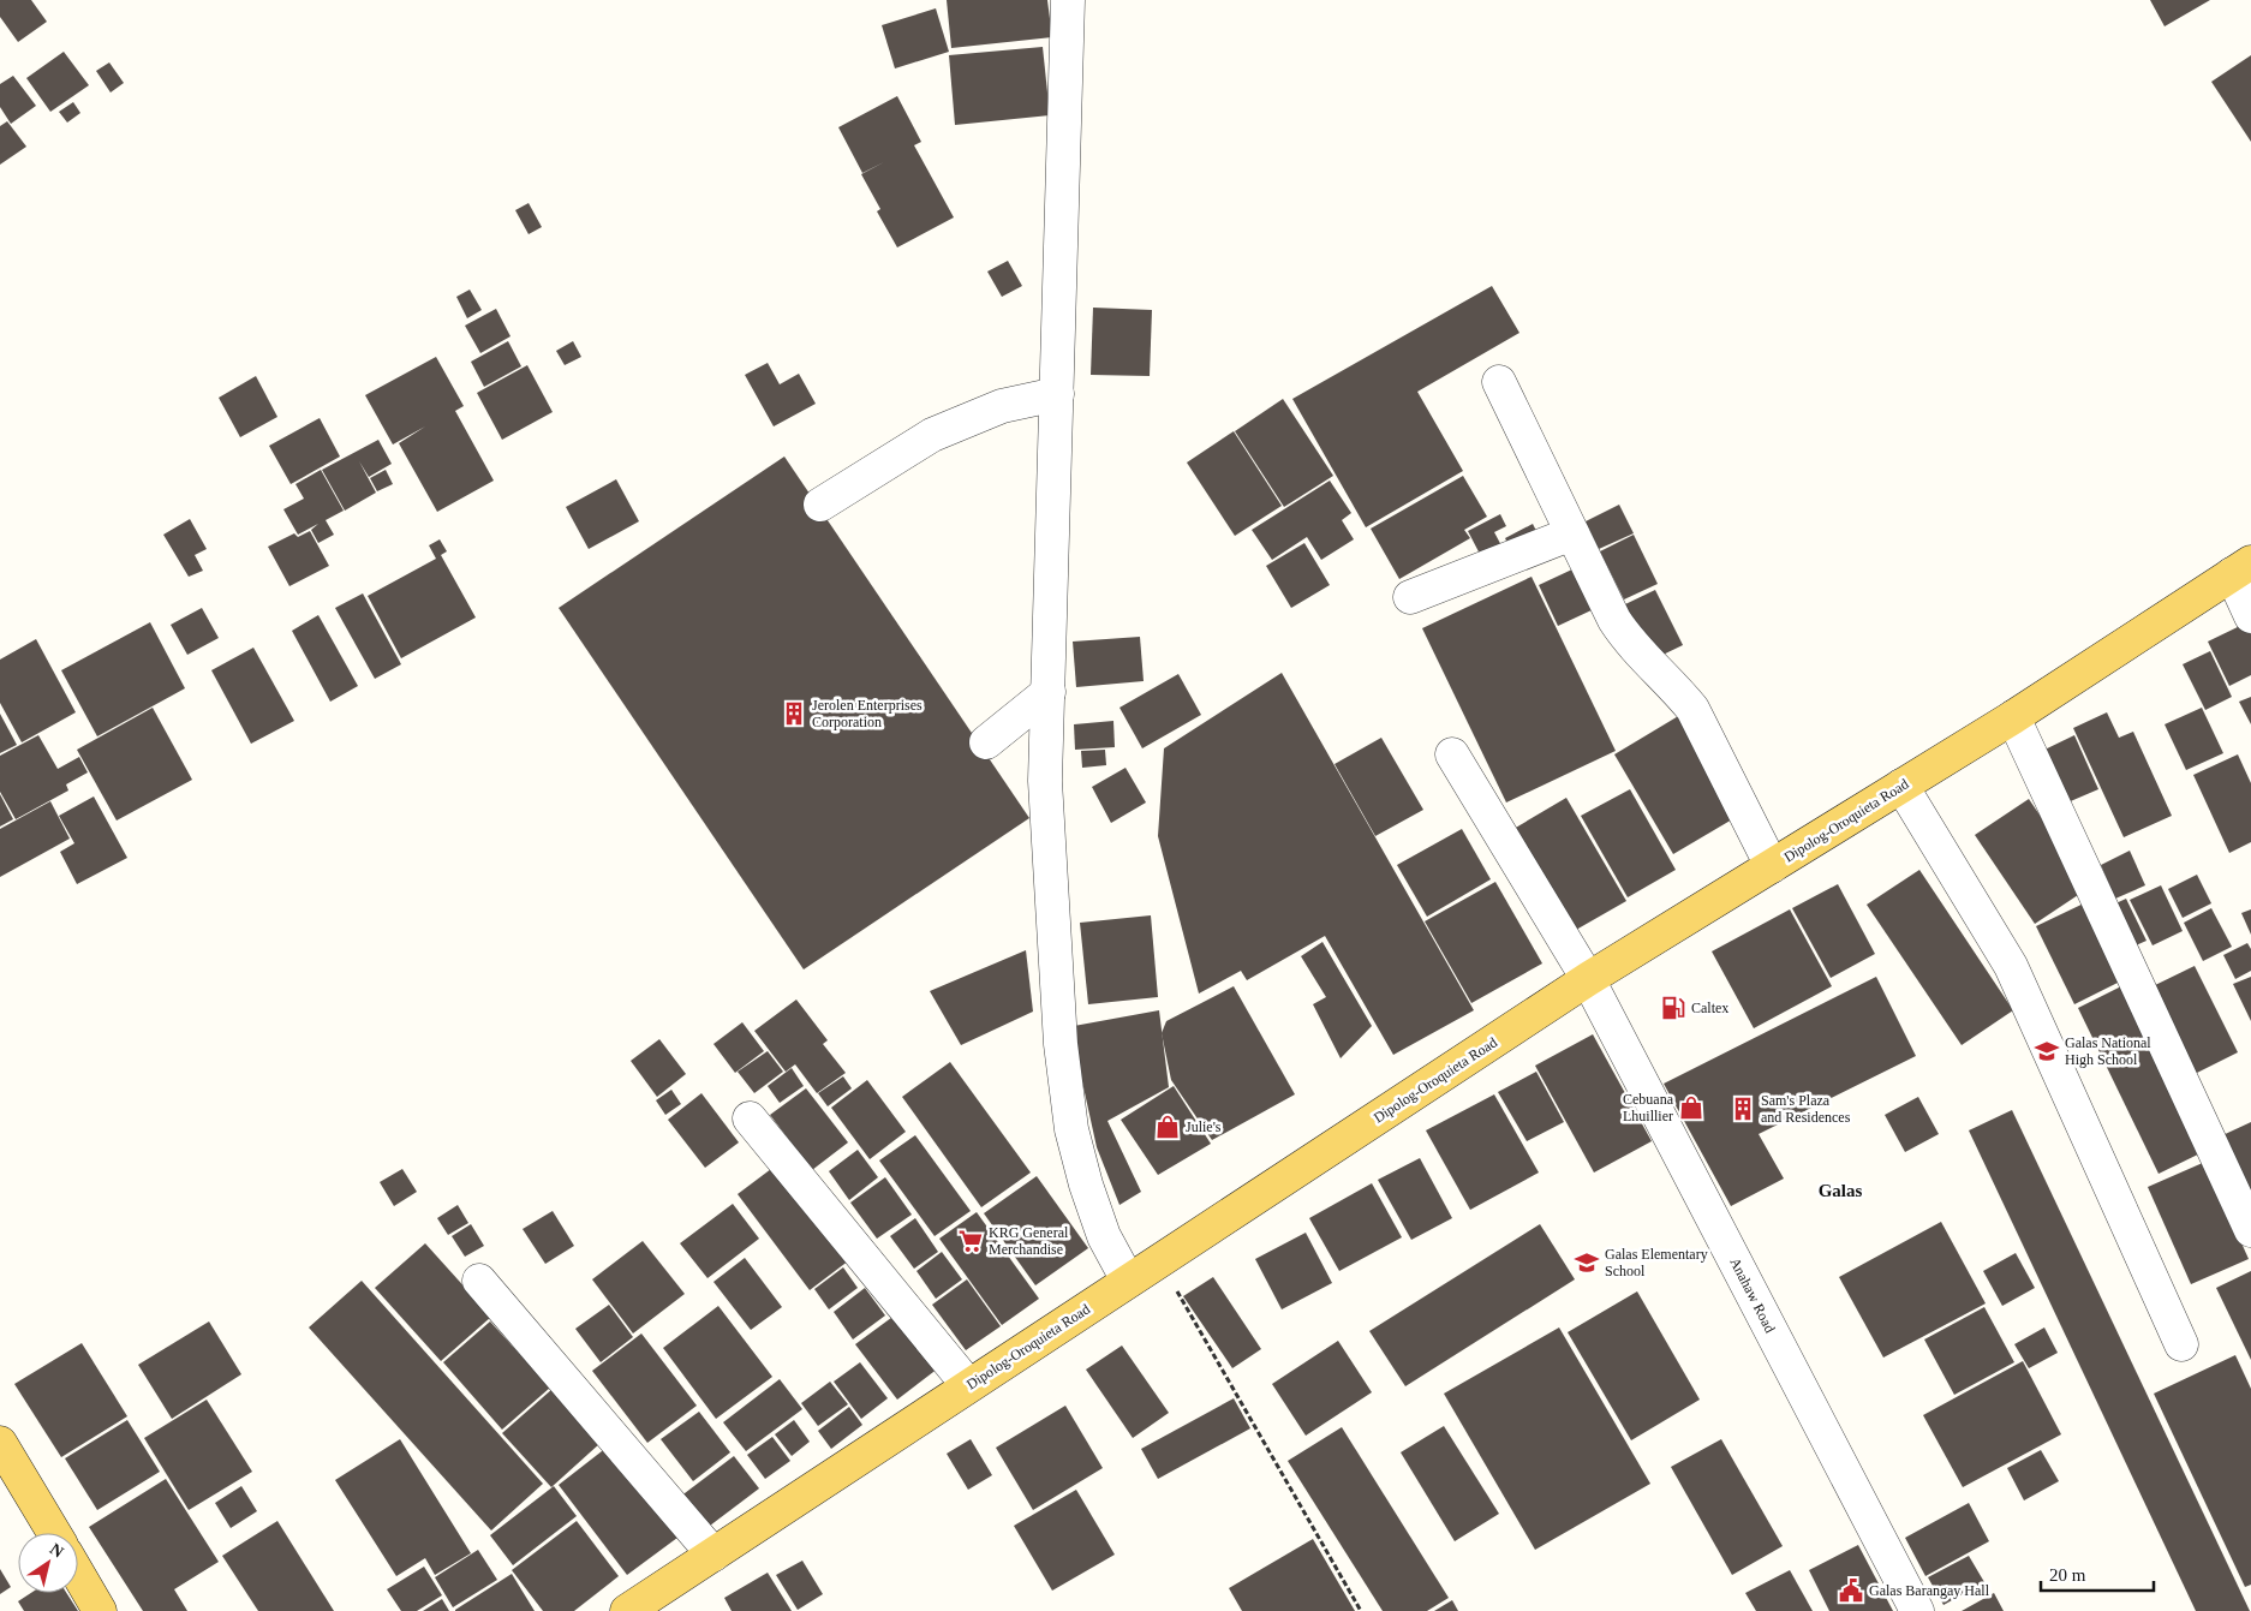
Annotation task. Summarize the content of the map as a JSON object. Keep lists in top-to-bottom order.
{
  "streets": {
    "main road": ["Dipolog-Oroquieta Road"],
    "street": ["Anahaw Road"]
  },
  "crossings": [
    ["Dipolog-Oroquieta Road", "Anahaw Road"]
  ],
  "districts": ["Galas"],
  "places": {
    "building": ["Jerolen Enterprises Corporation", "Sam's Plaza and Residences"],
    "fuel station": ["Caltex"],
    "school or university": ["Galas National High School", "Galas Elementary School"],
    "shop": ["Cebuana Lhuillier", "Julie's"],
    "supermarket": ["KRG General Merchandise"],
    "public building": ["Galas Barangay Hall"]
  },
  "scale_bar": "20 m",
  "north": "top right"
}
